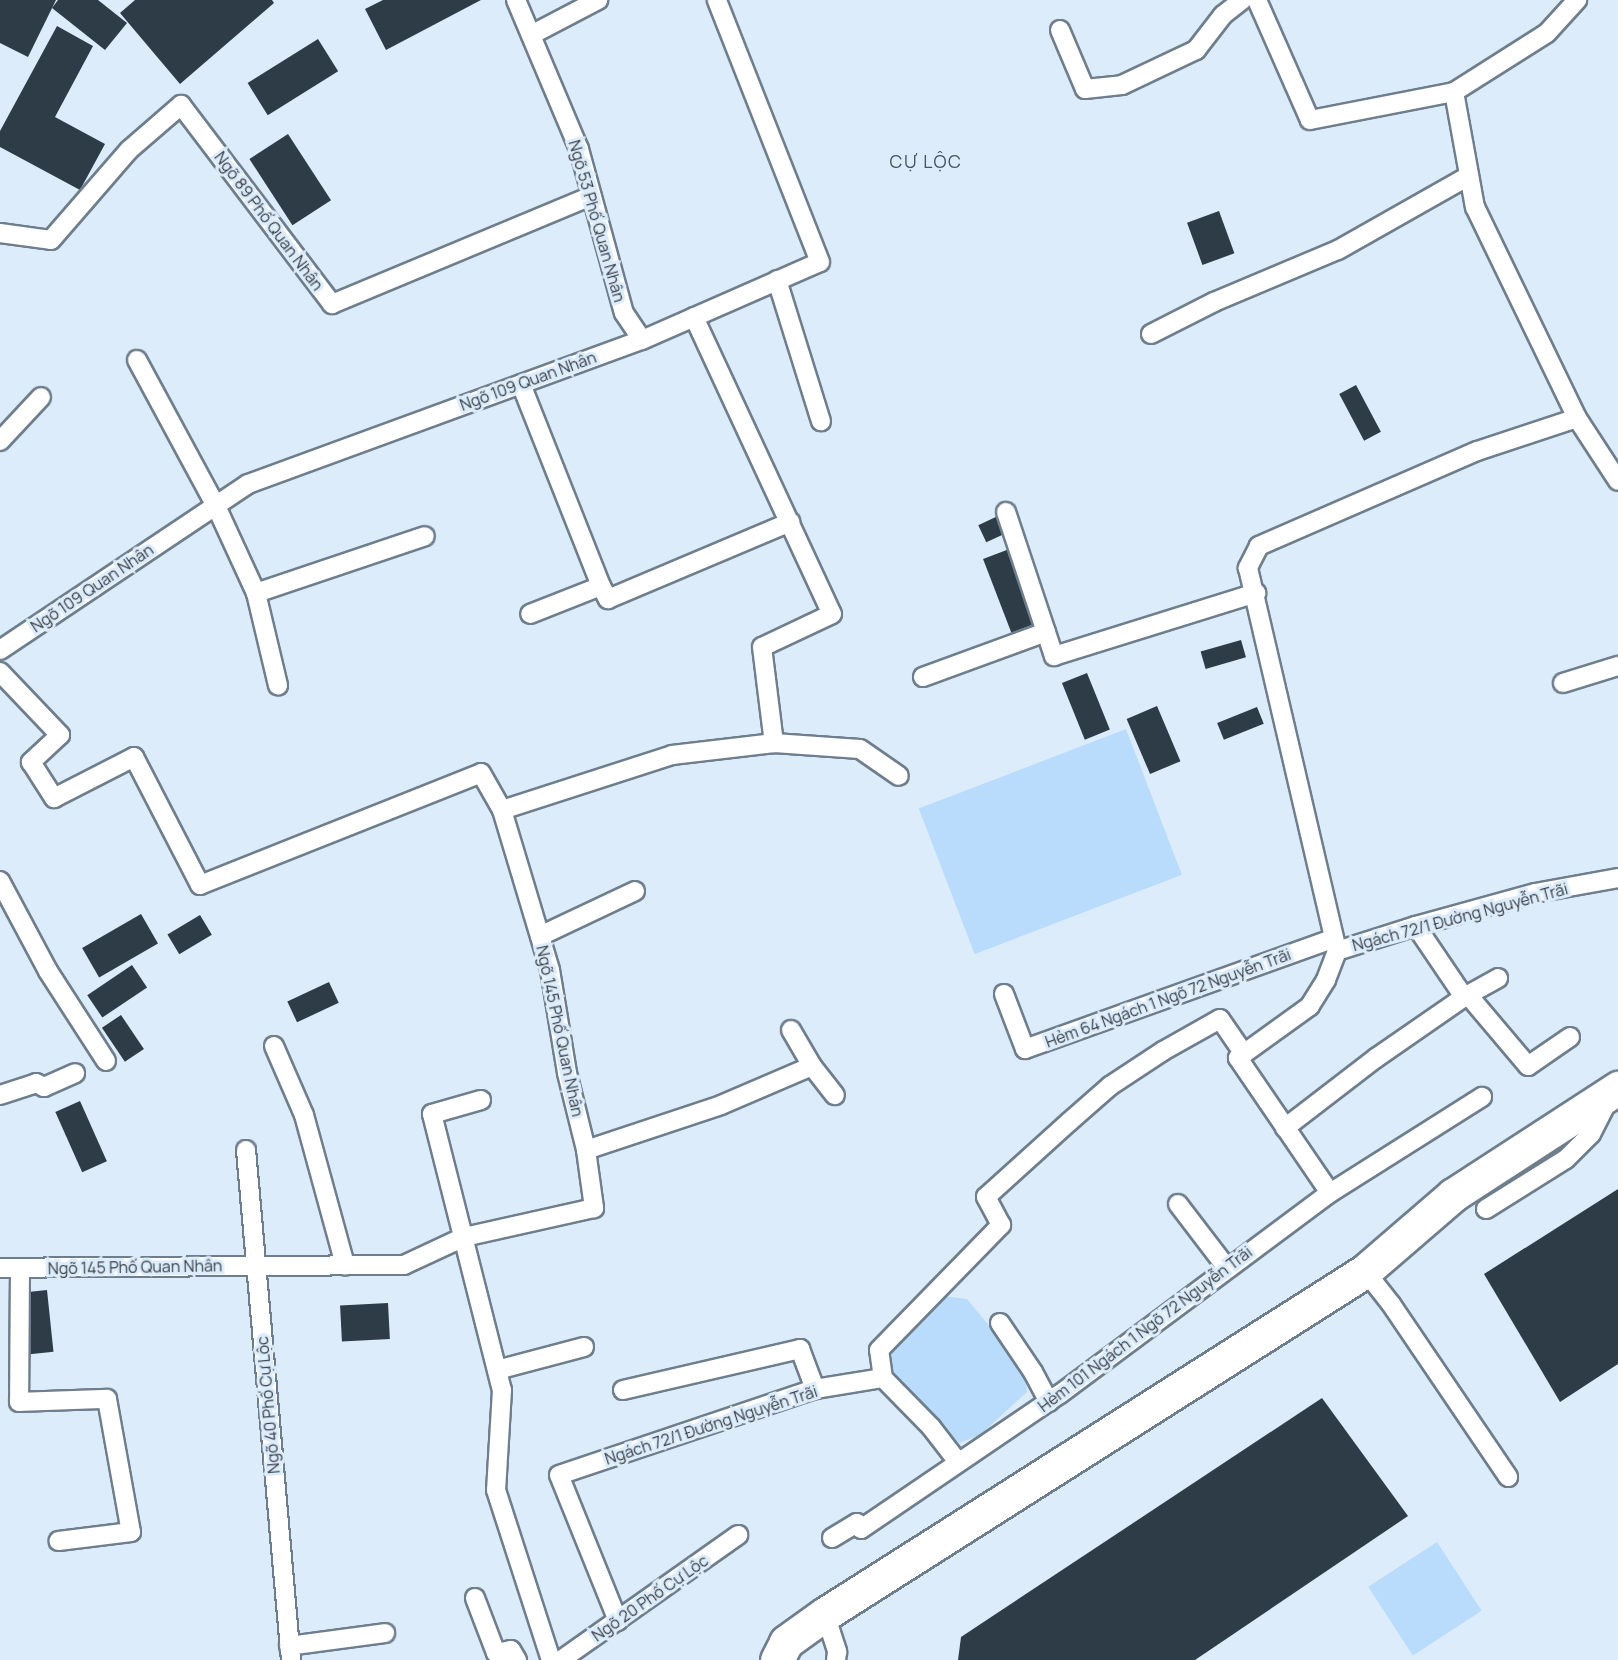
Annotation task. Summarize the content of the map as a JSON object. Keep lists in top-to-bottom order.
{
  "streets": {
    "lane": [
      "Ngõ 89 Phố Quan Nhân",
      "Ngõ 53 Phố Quan Nhân",
      "Ngõ 109 Quan Nhân",
      "Ngách 72/1 Đường Nguyễn Trãi",
      "Hẻm 64 Ngách 1 Ngõ 72 Nguyễn Trãi",
      "Ngõ 145 Phố Quan Nhân",
      "Hẻm 101 Ngách 1 Ngõ 72 Nguyễn Trãi",
      "Ngõ 40 Phố Cự Lộc",
      "Ngõ 20 Phố Cự Lộc"
    ]
  },
  "crossings": [
    ["Ngõ 89 Phố Quan Nhân", "Ngõ 53 Phố Quan Nhân"],
    ["Ngõ 53 Phố Quan Nhân", "Ngõ 109 Quan Nhân"],
    ["Ngách 72/1 Đường Nguyễn Trãi", "Hẻm 64 Ngách 1 Ngõ 72 Nguyễn Trãi"],
    ["Ngách 72/1 Đường Nguyễn Trãi", "Ngõ 20 Phố Cự Lộc"]
  ],
  "districts": ["CỰ LỘC"]
}
